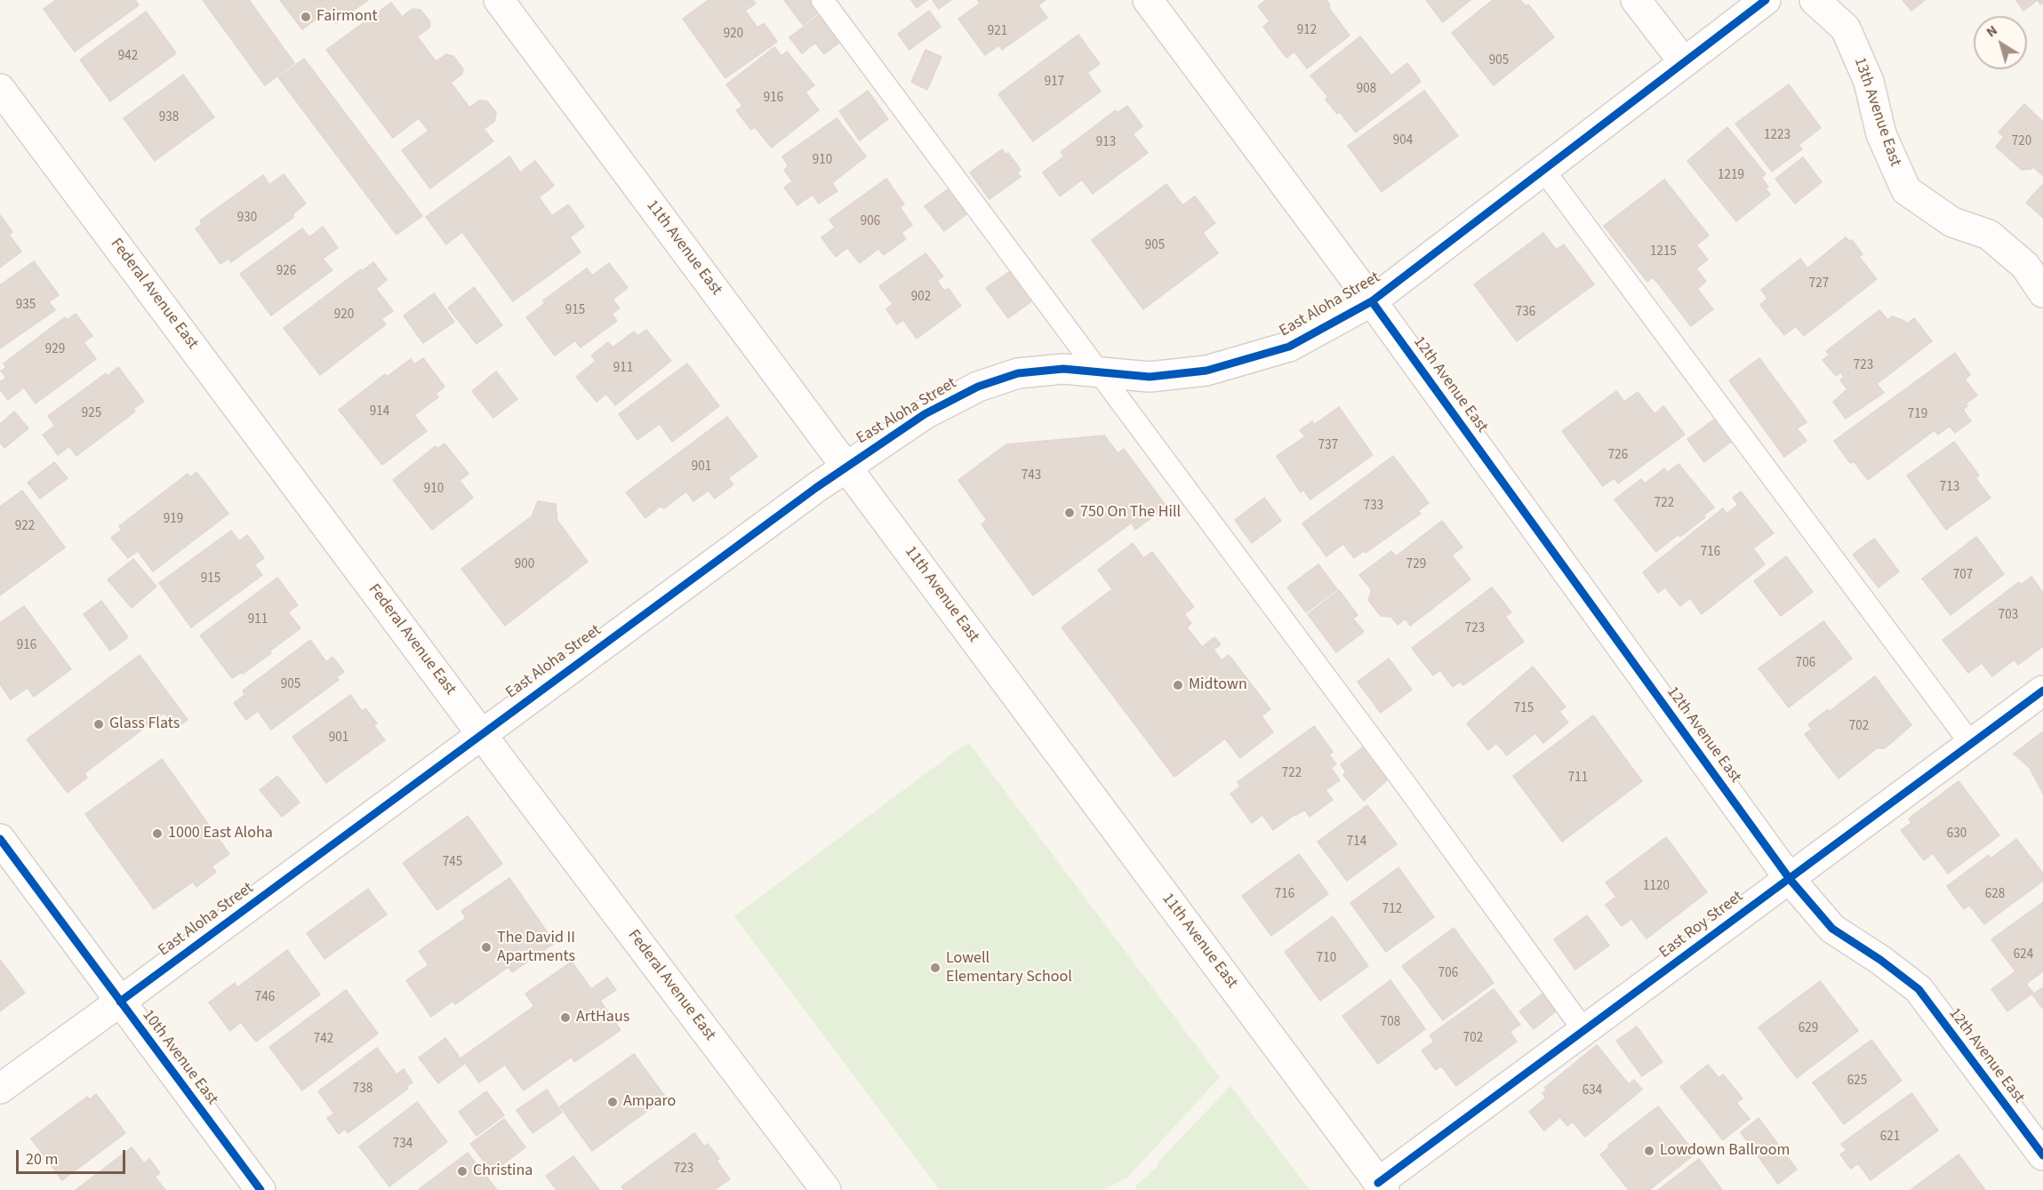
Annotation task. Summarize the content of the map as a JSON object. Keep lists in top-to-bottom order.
{
  "streets": {
    "street": [
      "13th Avenue East",
      "11th Avenue East",
      "Federal Avenue East",
      "East Aloha Street",
      "12th Avenue East",
      "East Roy Street",
      "10th Avenue East"
    ]
  },
  "crossings": [
    ["11th Avenue East", "East Aloha Street"],
    ["11th Avenue East", "East Roy Street"],
    ["Federal Avenue East", "East Aloha Street"],
    ["East Aloha Street", "12th Avenue East"],
    ["East Aloha Street", "10th Avenue East"],
    ["12th Avenue East", "East Roy Street"]
  ],
  "places": [
    "Fairmont",
    "750 On The Hill",
    "Midtown",
    "Glass Flats",
    "1000 East Aloha",
    "The David II Apartments",
    "Lowell Elementary School",
    "ArtHaus",
    "Amparo",
    "Lowdown Ballroom",
    "Christina"
  ],
  "house_numbers": [
    "912",
    "921",
    "920",
    "942",
    "905",
    "917",
    "908",
    "916",
    "938",
    "1223",
    "904",
    "720",
    "913",
    "910",
    "1219",
    "930",
    "906",
    "905",
    "1215",
    "926",
    "727",
    "902",
    "935",
    "915",
    "736",
    "920",
    "929",
    "723",
    "911",
    "914",
    "925",
    "719",
    "737",
    "726",
    "901",
    "743",
    "713",
    "910",
    "722",
    "733",
    "919",
    "922",
    "716",
    "900",
    "729",
    "707",
    "915",
    "703",
    "911",
    "723",
    "916",
    "706",
    "905",
    "715",
    "702",
    "901",
    "722",
    "711",
    "630",
    "714",
    "745",
    "1120",
    "716",
    "628",
    "712",
    "624",
    "710",
    "706",
    "746",
    "708",
    "629",
    "702",
    "742",
    "625",
    "738",
    "634",
    "621",
    "734",
    "723"
  ],
  "scale_bar": "20 m",
  "north": "top left"
}
